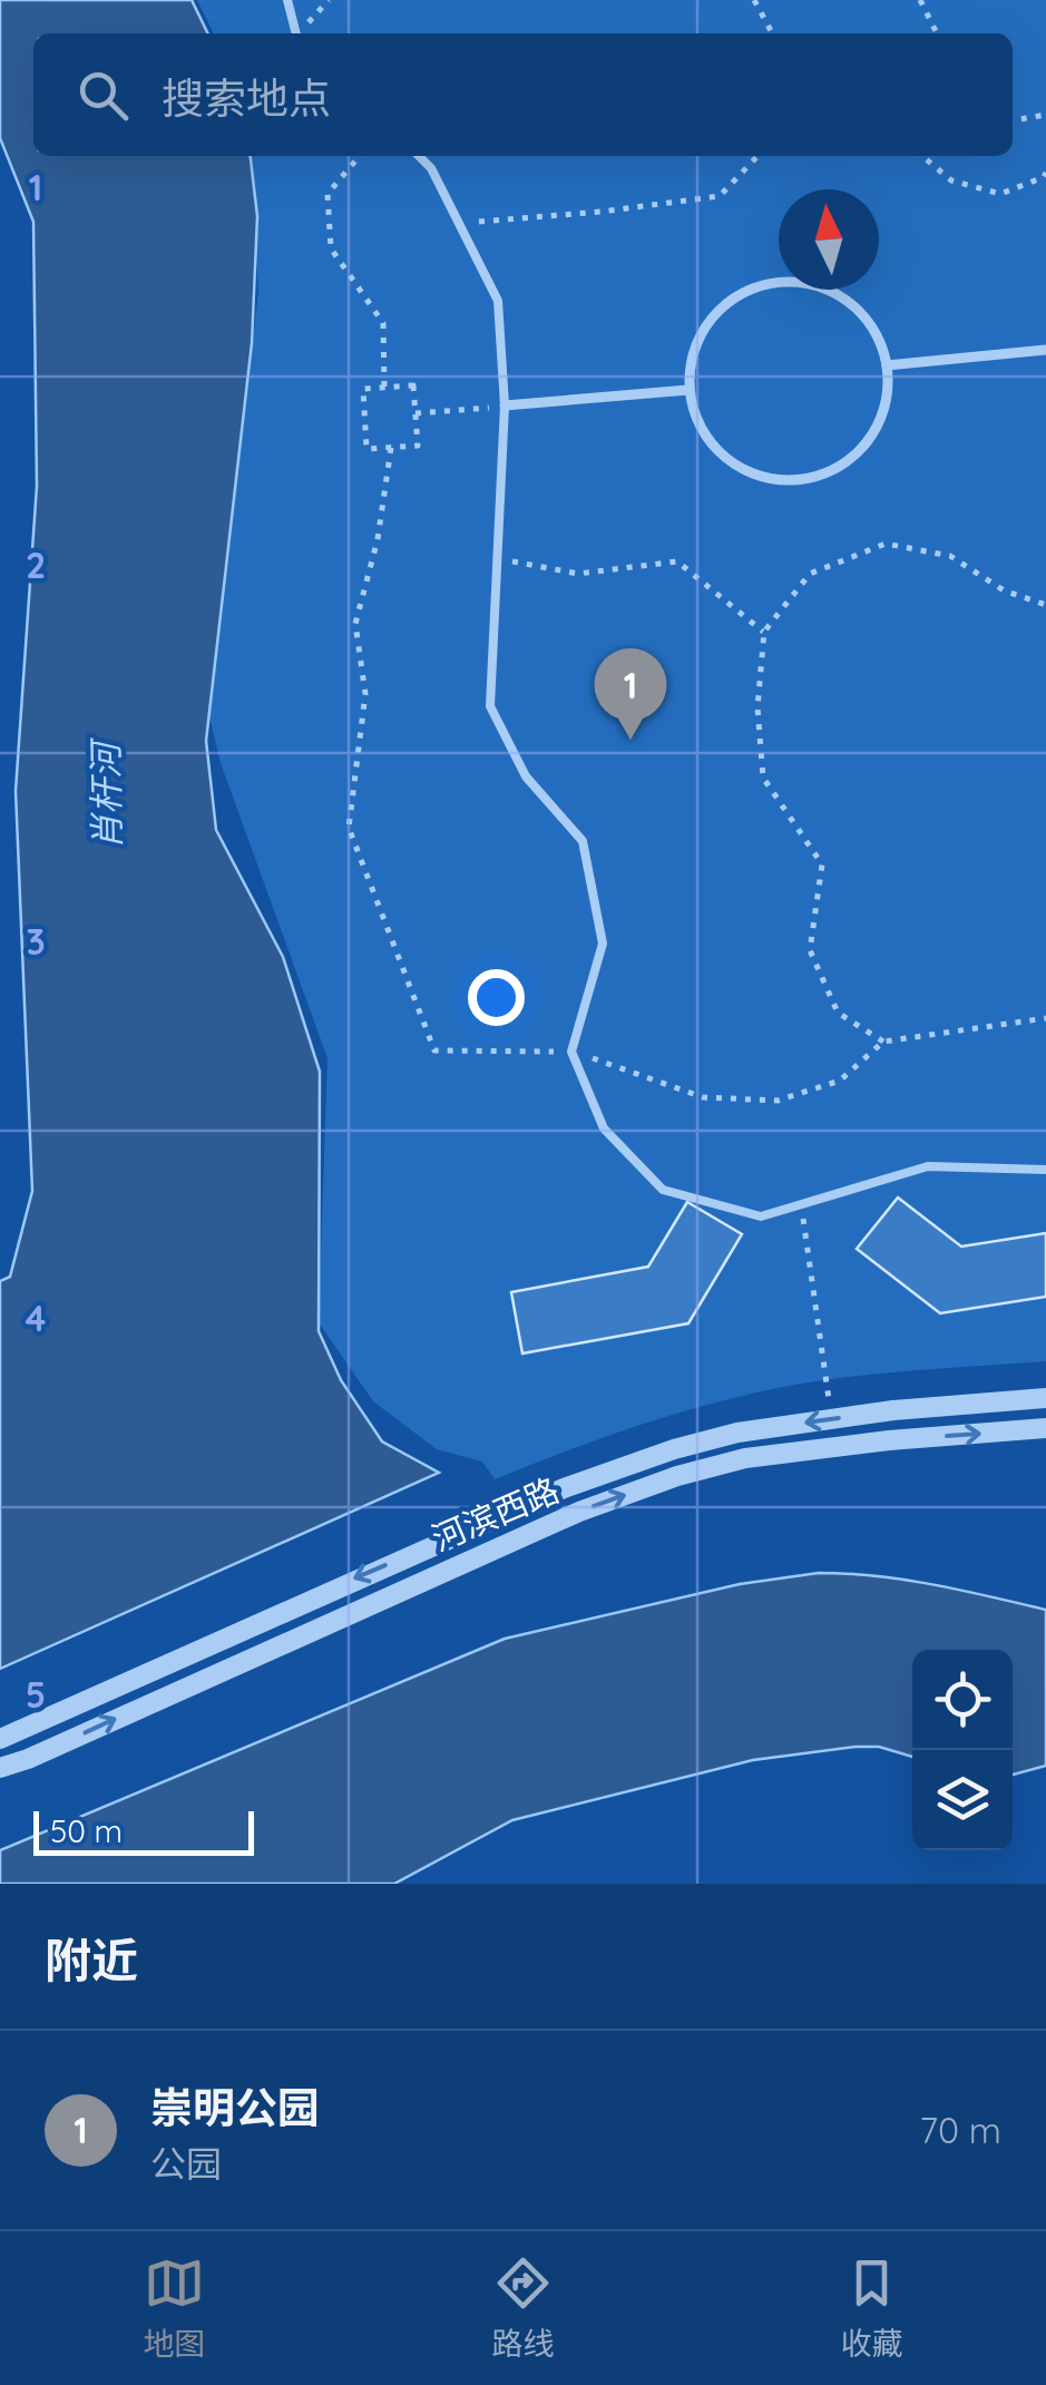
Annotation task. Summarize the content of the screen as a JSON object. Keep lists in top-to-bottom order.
{
  "streets": {
    "street": ["河滨西路"]
  },
  "water": ["肖杆河"],
  "scale_bar": "50 m",
  "north": "top",
  "page": {
    "search": "搜索地点",
    "pins": "1",
    "scale": "50 m",
    "heading": "附近",
    "list": [
      {
        "mark": "1",
        "name": "崇明公园",
        "note": "公园",
        "value": "70 m"
      }
    ],
    "nav": ["地图", "路线", "收藏"]
  },
  "grid": {
    "rows": [
      "1",
      "2",
      "3",
      "4",
      "5"
    ]
  }
}
